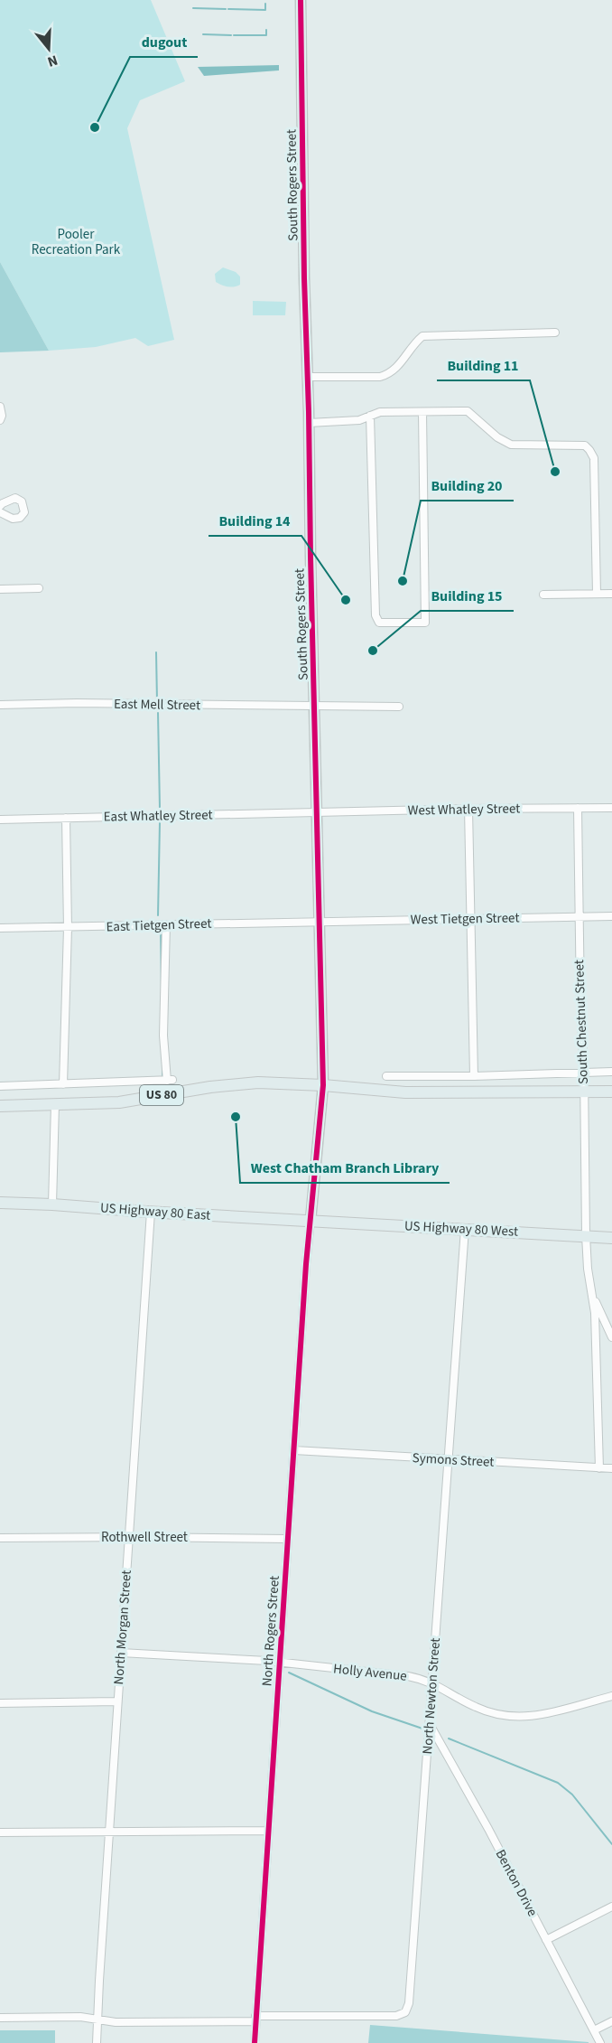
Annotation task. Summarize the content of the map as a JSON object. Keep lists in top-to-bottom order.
{
  "streets": {
    "main road": ["US 80", "US Highway 80 East", "US Highway 80 West"],
    "street": [
      "South Rogers Street",
      "East Mell Street",
      "West Whatley Street",
      "East Whatley Street",
      "West Tietgen Street",
      "East Tietgen Street",
      "South Chestnut Street",
      "Symons Street",
      "Rothwell Street",
      "North Morgan Street",
      "North Rogers Street",
      "Holly Avenue",
      "North Newton Street",
      "Benton Drive"
    ]
  },
  "crossings": [
    ["South Rogers Street", "East Mell Street"],
    ["South Rogers Street", "West Whatley Street"],
    ["South Rogers Street", "East Whatley Street"],
    ["South Rogers Street", "West Tietgen Street"],
    ["South Rogers Street", "East Tietgen Street"],
    ["South Rogers Street", "US 80"],
    ["South Rogers Street", "US Highway 80 East"],
    ["South Rogers Street", "US Highway 80 West"],
    ["South Rogers Street", "North Rogers Street"],
    ["West Whatley Street", "East Whatley Street"],
    ["West Whatley Street", "South Chestnut Street"],
    ["West Tietgen Street", "East Tietgen Street"],
    ["West Tietgen Street", "South Chestnut Street"],
    ["South Chestnut Street", "US 80"],
    ["South Chestnut Street", "US Highway 80 West"],
    ["US Highway 80 East", "US Highway 80 West"],
    ["US Highway 80 East", "North Morgan Street"],
    ["US Highway 80 East", "North Rogers Street"],
    ["US Highway 80 West", "North Rogers Street"],
    ["US Highway 80 West", "North Newton Street"],
    ["Symons Street", "North Rogers Street"],
    ["Symons Street", "North Newton Street"],
    ["Rothwell Street", "North Morgan Street"],
    ["Rothwell Street", "North Rogers Street"],
    ["North Morgan Street", "Holly Avenue"],
    ["North Rogers Street", "Holly Avenue"],
    ["North Rogers Street", "North Newton Street"],
    ["Holly Avenue", "North Newton Street"],
    ["North Newton Street", "Benton Drive"]
  ],
  "parks": ["Pooler Recreation Park"],
  "places": [
    "dugout",
    "Building 11",
    "Building 20",
    "Building 14",
    "Building 15",
    "West Chatham Branch Library"
  ],
  "north": "bottom"
}
